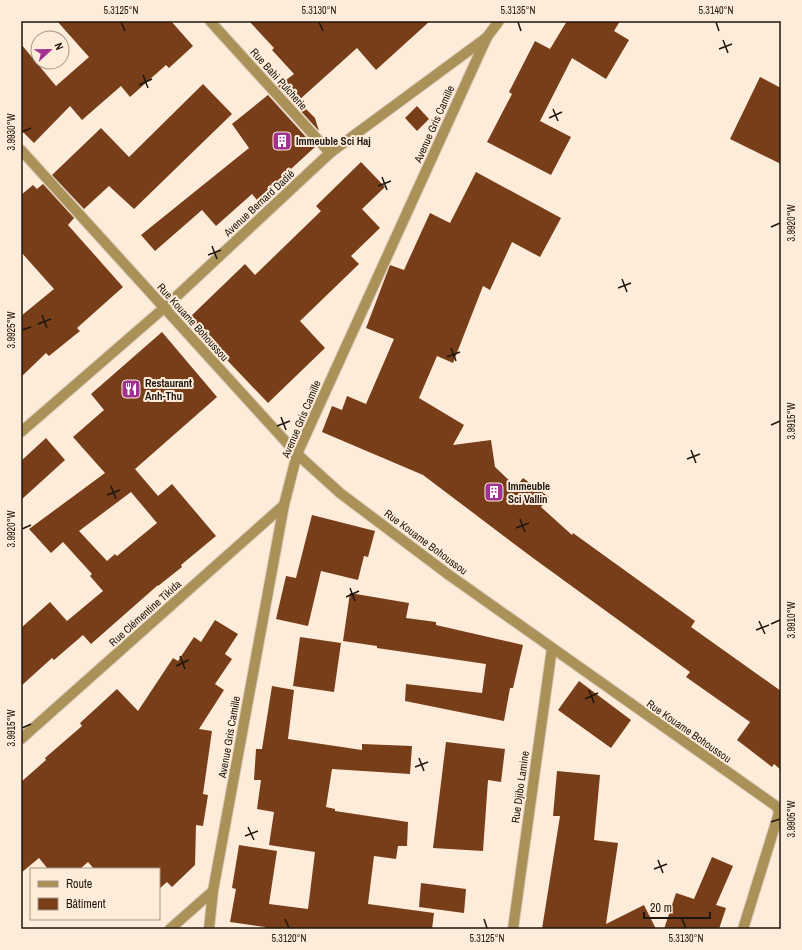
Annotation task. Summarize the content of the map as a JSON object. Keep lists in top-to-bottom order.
{
  "streets": {
    "street": [
      "Rue Bahi Pulcherie",
      "Avenue Gris Camille",
      "Avenue Bernard Dadié",
      "Rue Kouame Bohoussou",
      "Rue Clémentine Tikida",
      "Rue Djibo Lamine"
    ]
  },
  "crossings": [
    ["Rue Bahi Pulcherie", "Avenue Bernard Dadié"],
    ["Avenue Gris Camille", "Avenue Bernard Dadié"],
    ["Avenue Gris Camille", "Rue Kouame Bohoussou"],
    ["Avenue Gris Camille", "Rue Clémentine Tikida"],
    ["Avenue Bernard Dadié", "Rue Kouame Bohoussou"],
    ["Rue Kouame Bohoussou", "Rue Djibo Lamine"]
  ],
  "places": {
    "building": ["Immeuble Sci Haj", "Immeuble Sci Vallin"],
    "restaurant": ["Restaurant Anh-Thu"]
  },
  "legend": ["Route", "Bâtiment"],
  "scale_bar": "20 m",
  "north": "right",
  "coordinates": [
    "5.3125°N",
    "5.3130°N",
    "5.3135°N",
    "5.3140°N",
    "3.9930°W",
    "3.9920°W",
    "3.9925°W",
    "3.9915°W",
    "3.9910°W",
    "3.9905°W",
    "5.3120°N"
  ]
}
